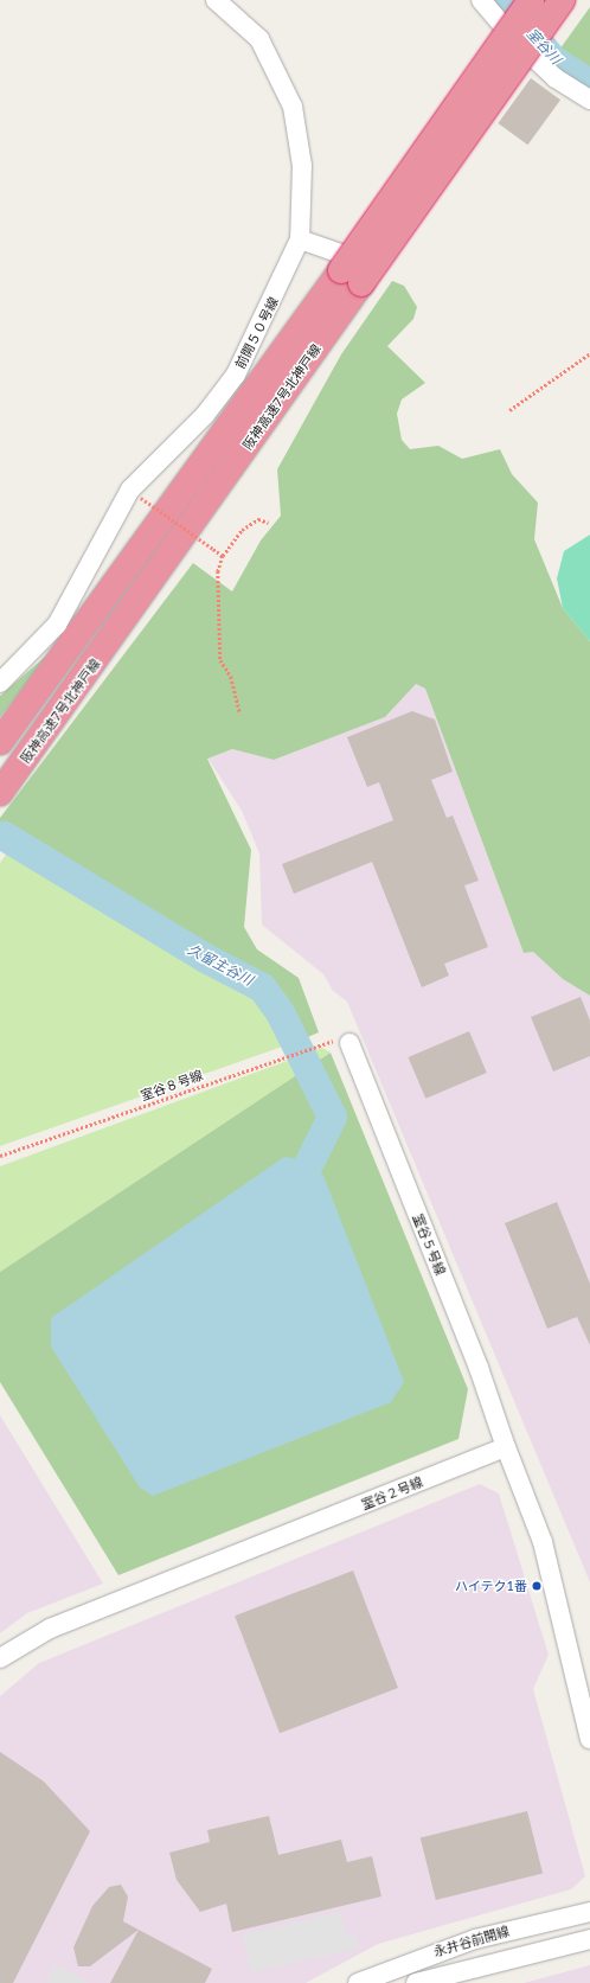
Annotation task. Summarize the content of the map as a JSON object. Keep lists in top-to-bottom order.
{
  "streets": {
    "highway": ["阪神高速7号北神戸線"],
    "street": [
      "前開５０号線",
      "室谷５号線",
      "室谷２号線",
      "永井谷前開線"
    ],
    "path": ["室谷８号線"]
  },
  "crossings": [
    ["室谷８号線", "室谷５号線"],
    ["室谷５号線", "室谷２号線"]
  ],
  "water": ["室谷川", "久留主谷川"],
  "places": ["ハイテク1番"]
}
